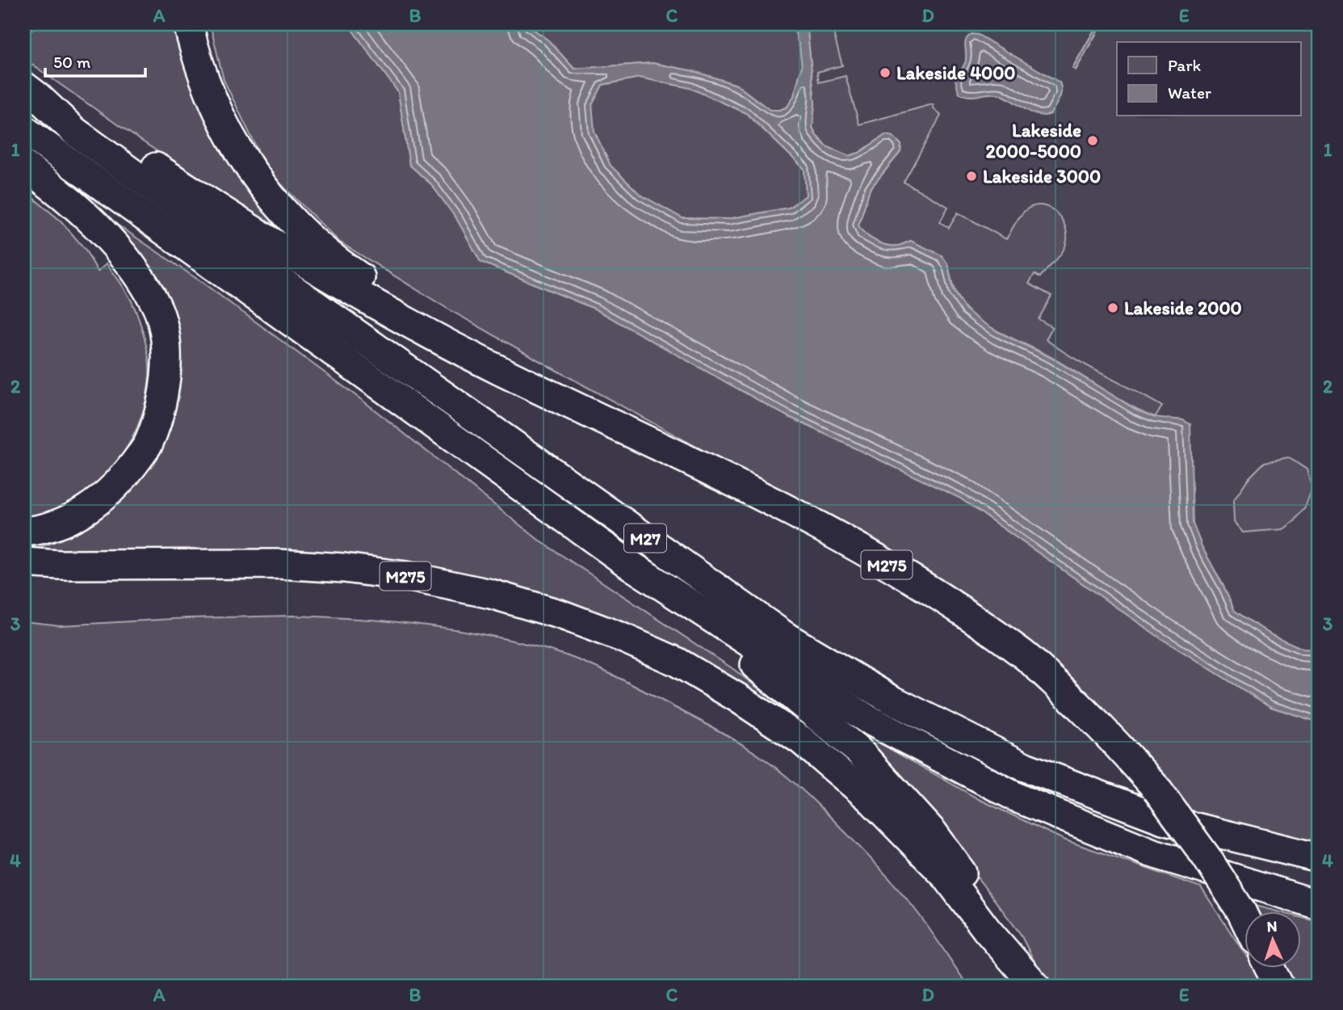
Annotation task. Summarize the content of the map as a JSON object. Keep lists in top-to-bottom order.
{
  "streets": {
    "highway": ["M27", "M275"]
  },
  "places": [
    "Lakeside 4000",
    "Lakeside 2000-5000",
    "Lakeside 3000",
    "Lakeside 2000"
  ],
  "legend": ["Park", "Water"],
  "scale_bar": "50 m",
  "north": "top",
  "grid": {
    "columns": [
      "A",
      "B",
      "C",
      "D",
      "E"
    ],
    "rows": [
      "1",
      "2",
      "3",
      "4"
    ]
  }
}
